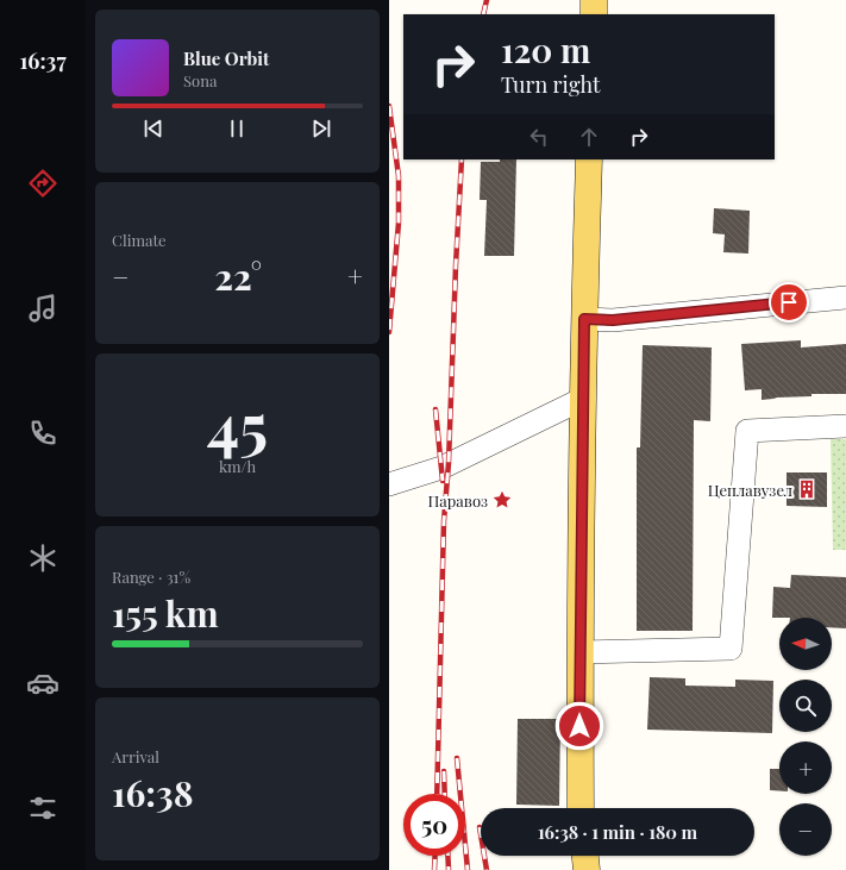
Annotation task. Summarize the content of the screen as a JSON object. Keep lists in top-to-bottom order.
{
  "places": {
    "building": ["Цеплавузел"],
    "place": ["Паравоз"]
  },
  "north": "left",
  "page": {
    "tabs": "16:37",
    "turn": ["120 m", "Turn right"],
    "song": ["Blue Orbit", "Sona"],
    "tile": [
      "Climate",
      ["45", "km/h"],
      ["Range · 31%", "155 km"],
      ["Arrival", "16:38"]
    ],
    "heat": ["−", "22°", "+"],
    "map_buttons": ["+", "−"],
    "limit": "50",
    "trip": "16:38 · 1 min · 180 m"
  }
}
